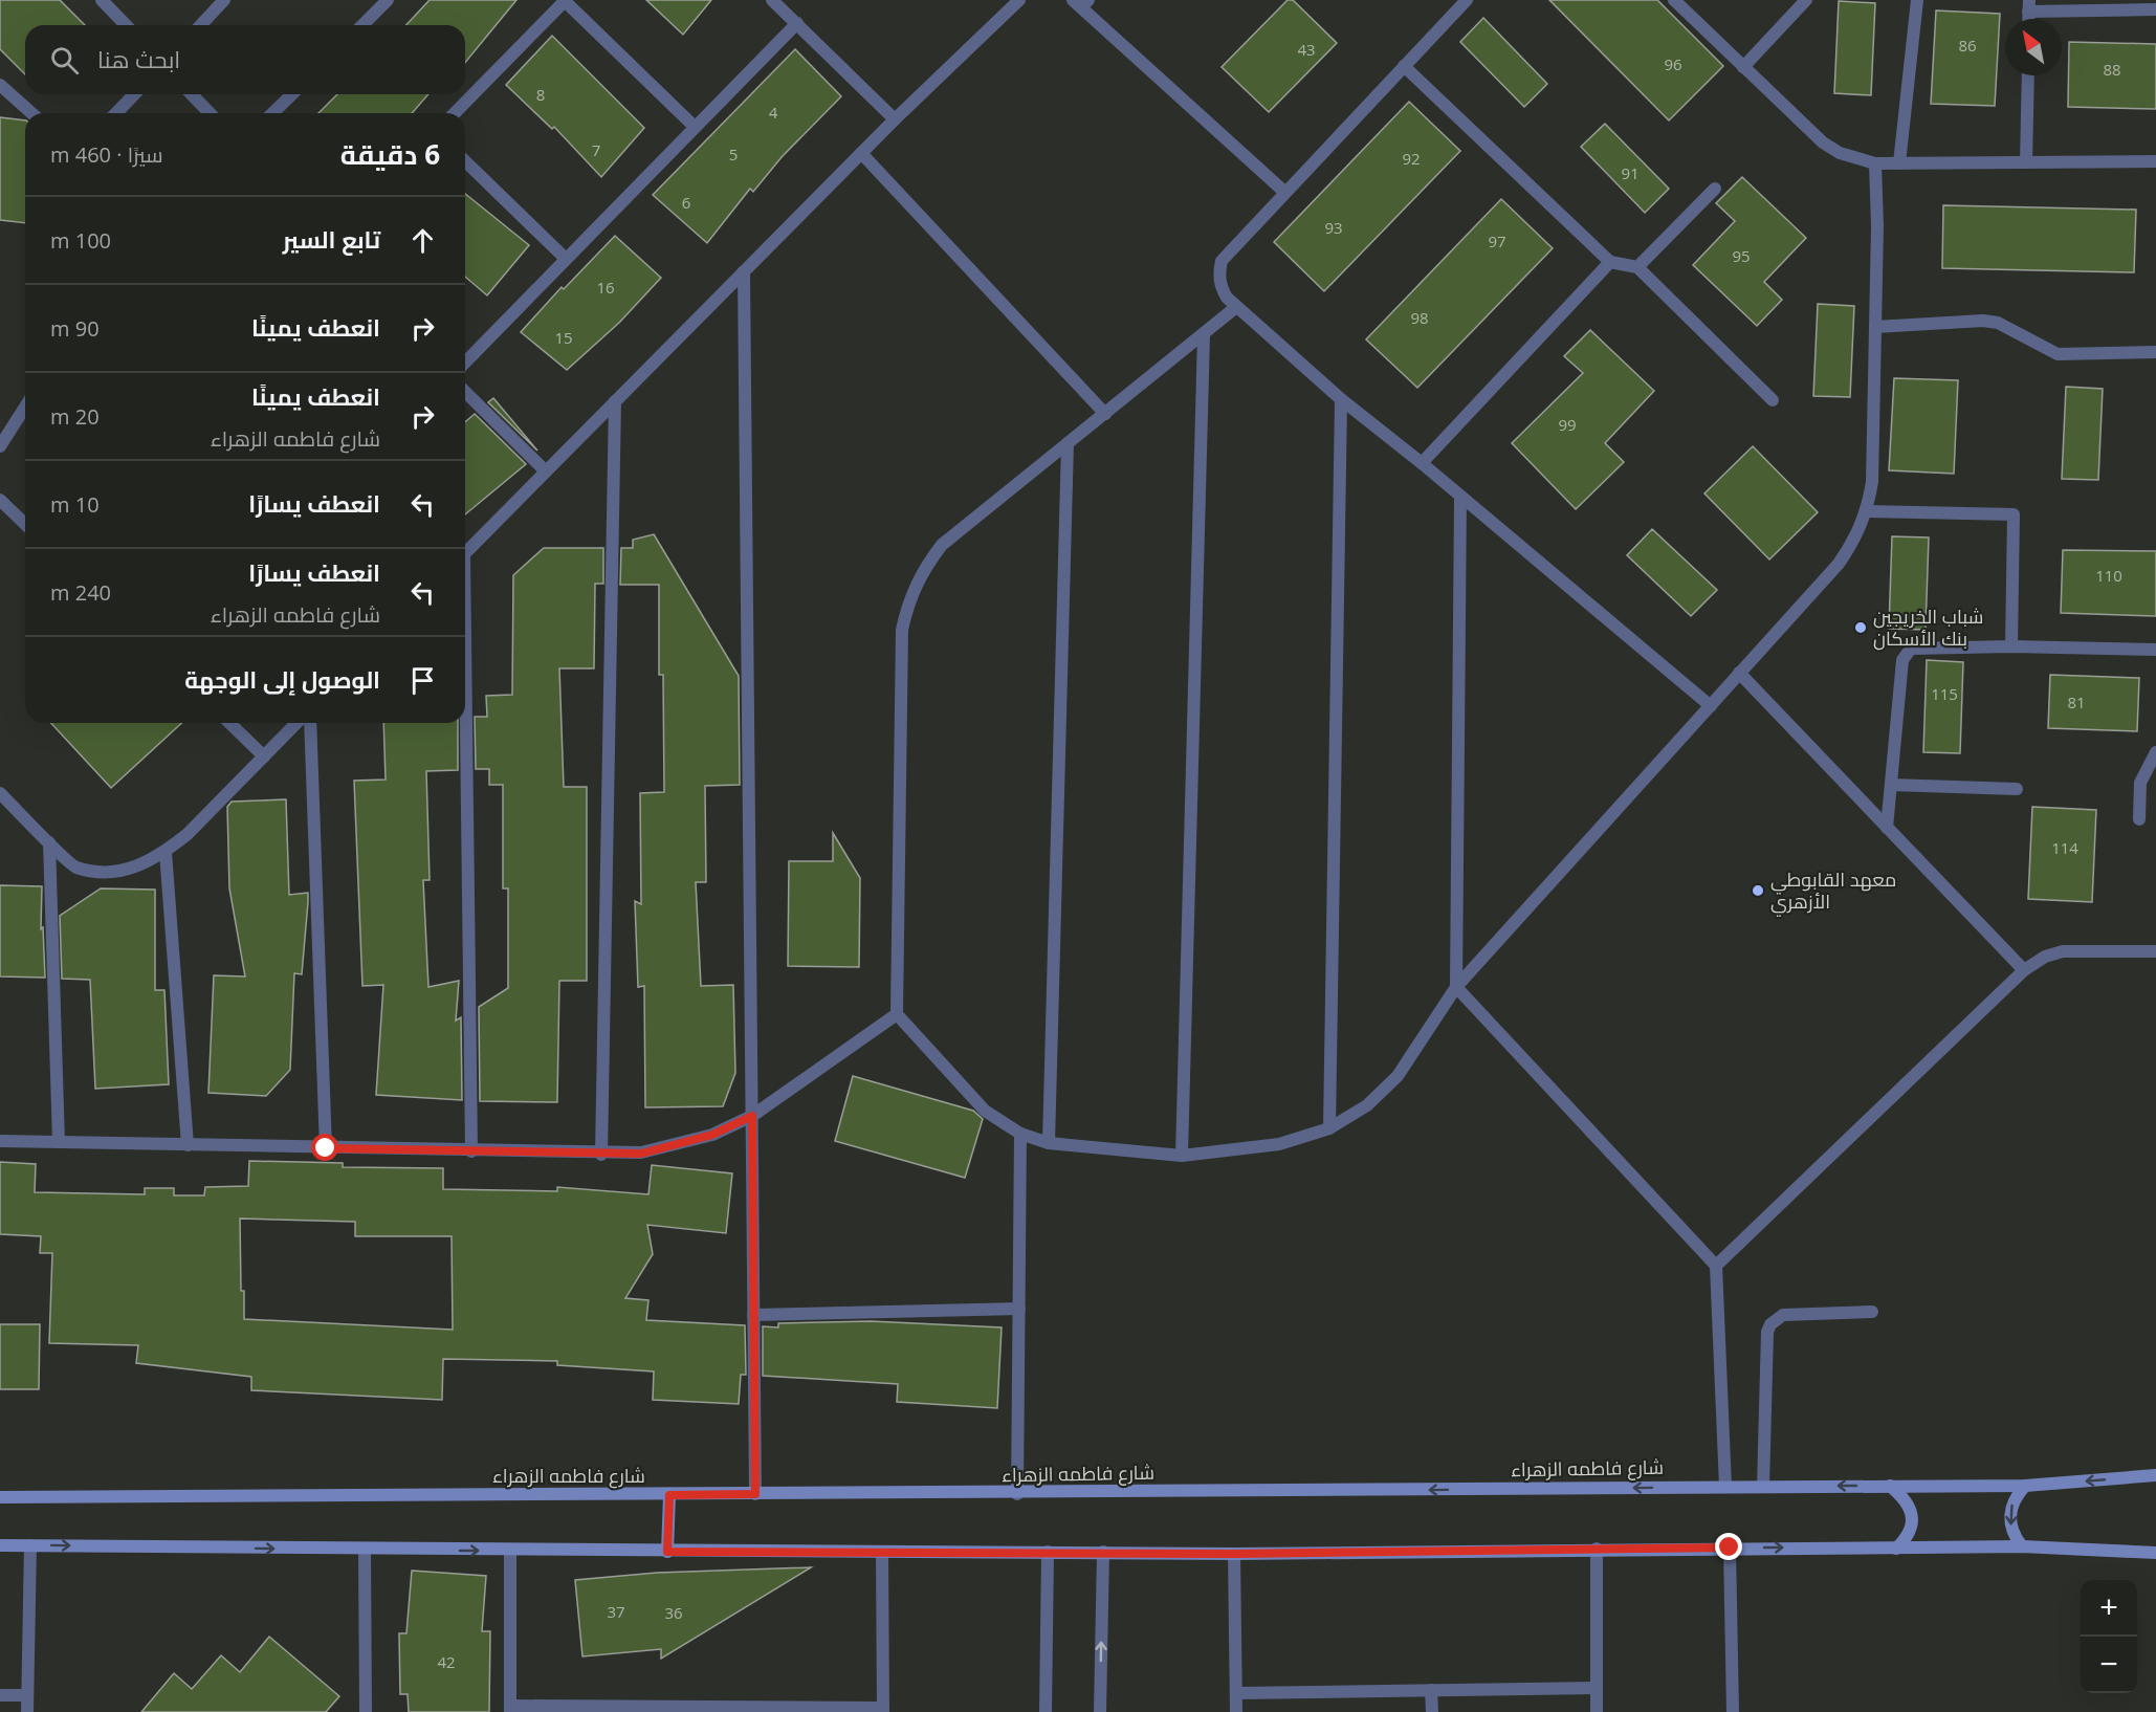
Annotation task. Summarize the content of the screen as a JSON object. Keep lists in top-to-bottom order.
{
  "streets": {
    "street": ["شارع فاطمه الزهراء"]
  },
  "places": ["شباب الخريجين بنك الأسكان", "معهد القابوطي الأزهري"],
  "house_numbers": [
    "86",
    "43",
    "96",
    "88",
    "8",
    "4",
    "7",
    "5",
    "92",
    "91",
    "6",
    "93",
    "97",
    "95",
    "16",
    "98",
    "15",
    "99",
    "110",
    "115",
    "81",
    "114",
    "37",
    "36",
    "42"
  ],
  "north": "top left",
  "page": {
    "search": "ابحث هنا",
    "heading": ["6 دقيقة", "سيرًا · 460 m"],
    "list": [
      ["تابع السير", "100 m"],
      ["انعطف يمينًا", "90 m"],
      ["انعطف يمينًا", "شارع فاطمه الزهراء", "20 m"],
      ["انعطف يسارًا", "10 m"],
      ["انعطف يسارًا", "شارع فاطمه الزهراء", "240 m"],
      "الوصول إلى الوجهة"
    ],
    "map_buttons": ["+", "−"]
  }
}
